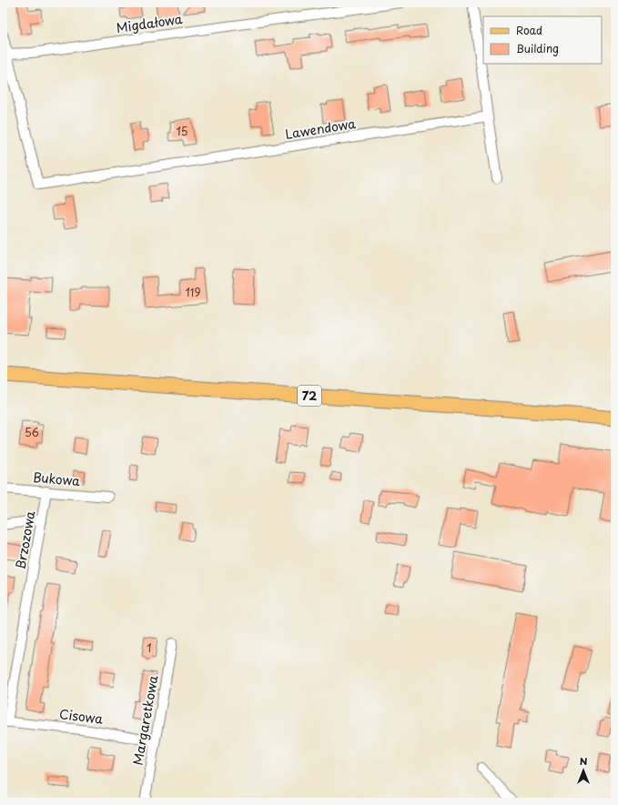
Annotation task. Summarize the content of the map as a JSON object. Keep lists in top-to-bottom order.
{
  "streets": {
    "main road": ["72"],
    "street": [
      "Migdałowa",
      "Lawendowa",
      "Bukowa",
      "Brzozowa",
      "Cisowa",
      "Margaretkowa"
    ]
  },
  "crossings": [
    ["Migdałowa", "Lawendowa"],
    ["Bukowa", "Brzozowa"],
    ["Brzozowa", "Cisowa"],
    ["Cisowa", "Margaretkowa"]
  ],
  "house_numbers": [
    "15",
    "119",
    "56",
    "1"
  ],
  "legend": ["Road", "Building"],
  "north": "top"
}
